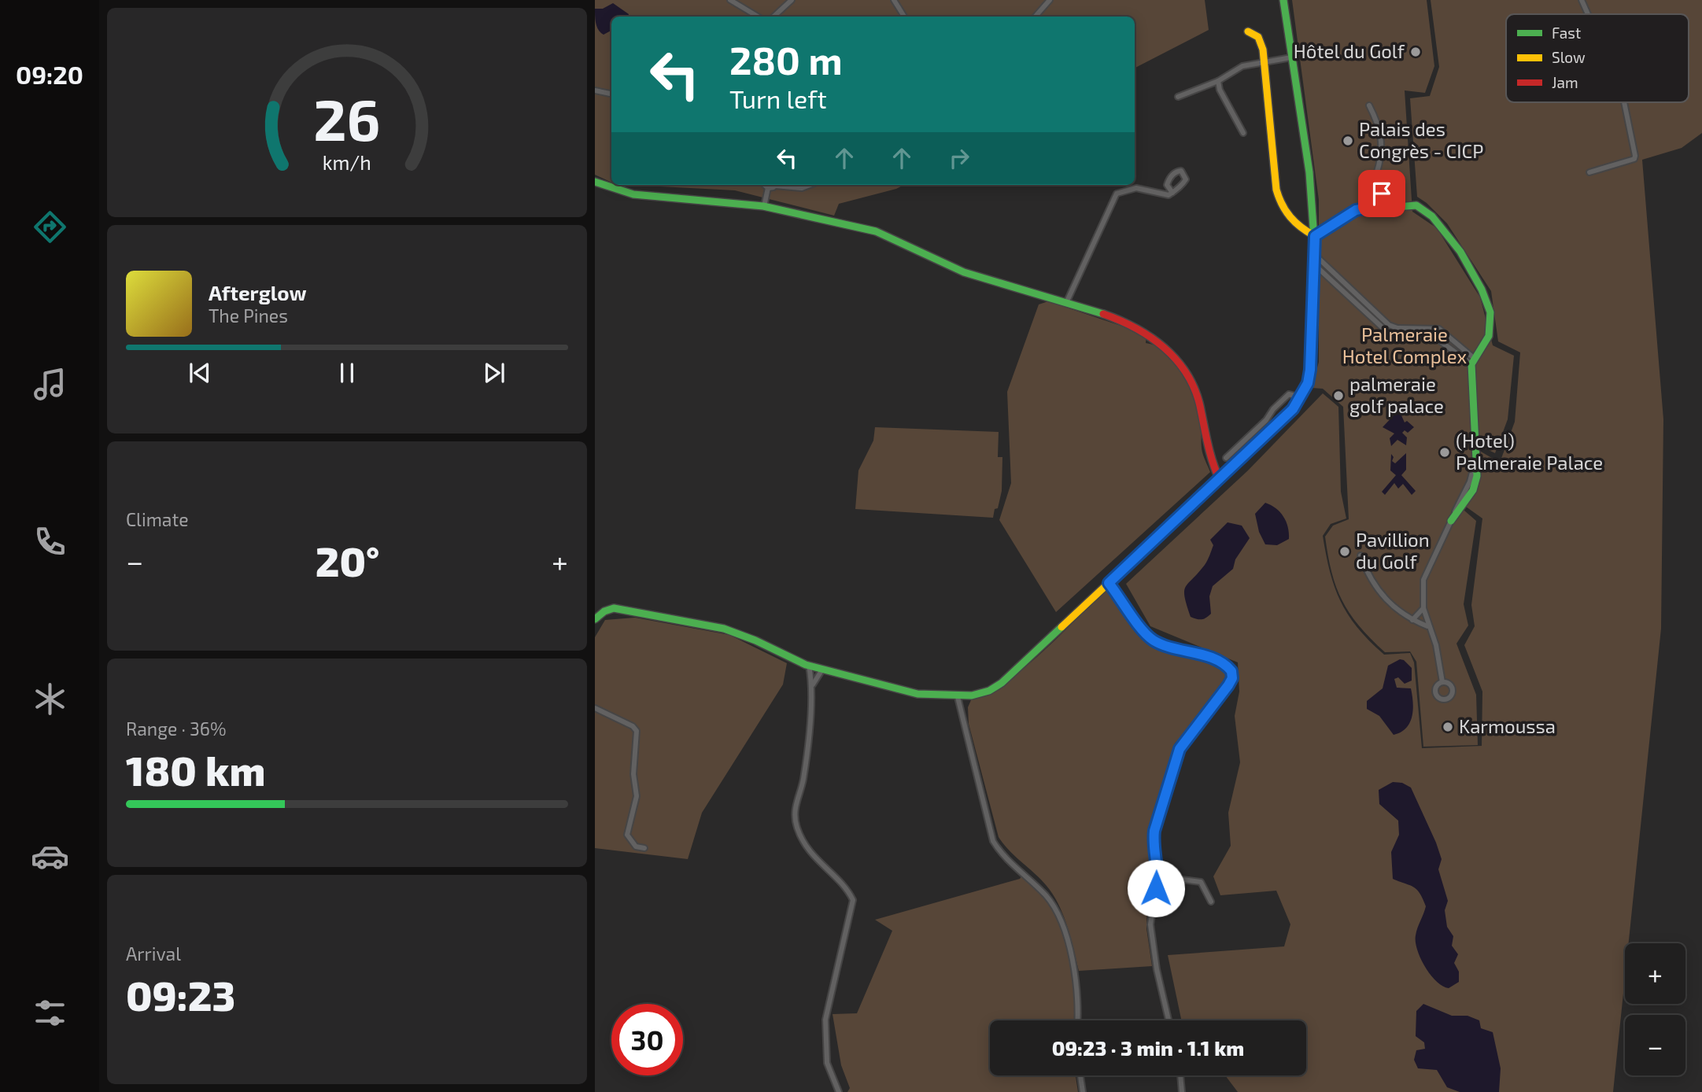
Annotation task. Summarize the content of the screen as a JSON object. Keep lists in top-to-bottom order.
{
  "parks": ["Palmeraie Hotel Complex"],
  "places": [
    "Hôtel du Golf",
    "Palais des Congrès - CICP",
    "palmeraie golf palace",
    "(Hotel) Palmeraie Palace",
    "Pavillion du Golf",
    "Karmoussa"
  ],
  "legend": ["Fast", "Slow", "Jam"],
  "page": {
    "tabs": "09:20",
    "turn": ["280 m", "Turn left"],
    "song": ["Afterglow", "The Pines"],
    "tile": [
      "Climate",
      ["Range · 36%", "180 km"],
      ["Arrival", "09:23"]
    ],
    "heat": ["−", "20°", "+"],
    "map_buttons": ["+", "−"],
    "limit": "30",
    "trip": "09:23 · 3 min · 1.1 km",
    "gauge": ["26", "km/h"]
  }
}
